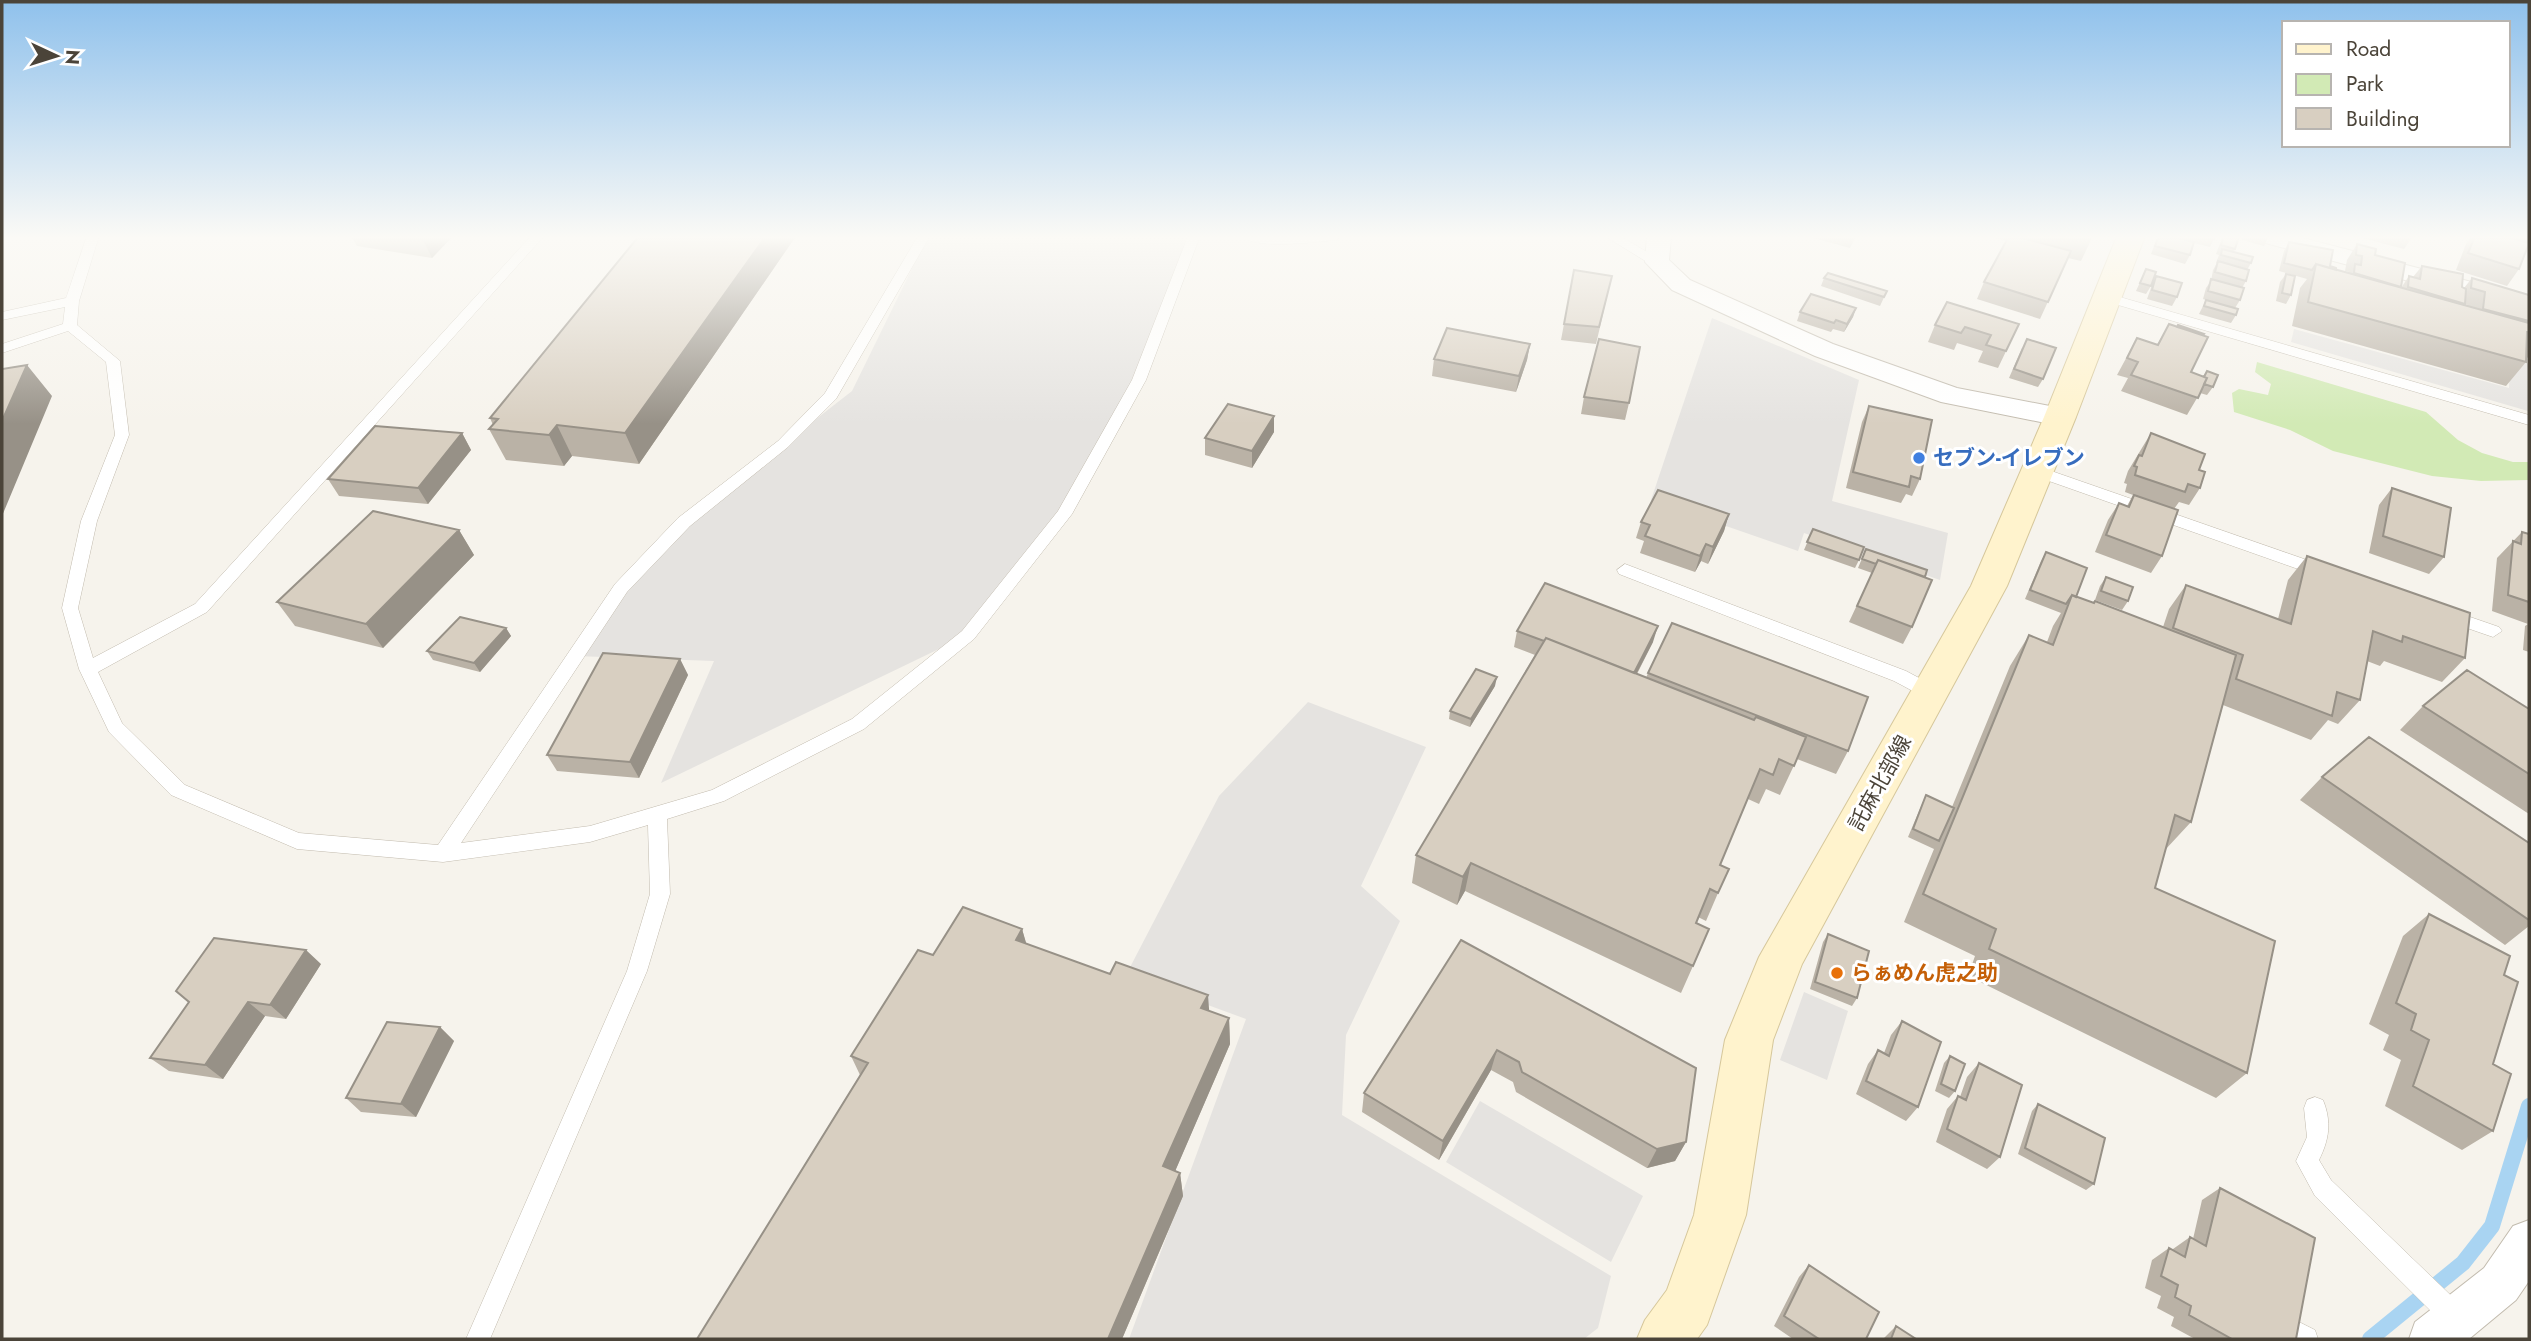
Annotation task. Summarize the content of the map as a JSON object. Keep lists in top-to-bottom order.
{
  "streets": {
    "main road": ["託麻北部線"]
  },
  "places": ["セブン-イレブン", "らぁめん虎之助"],
  "legend": ["Road", "Park", "Building"],
  "north": "right"
}
